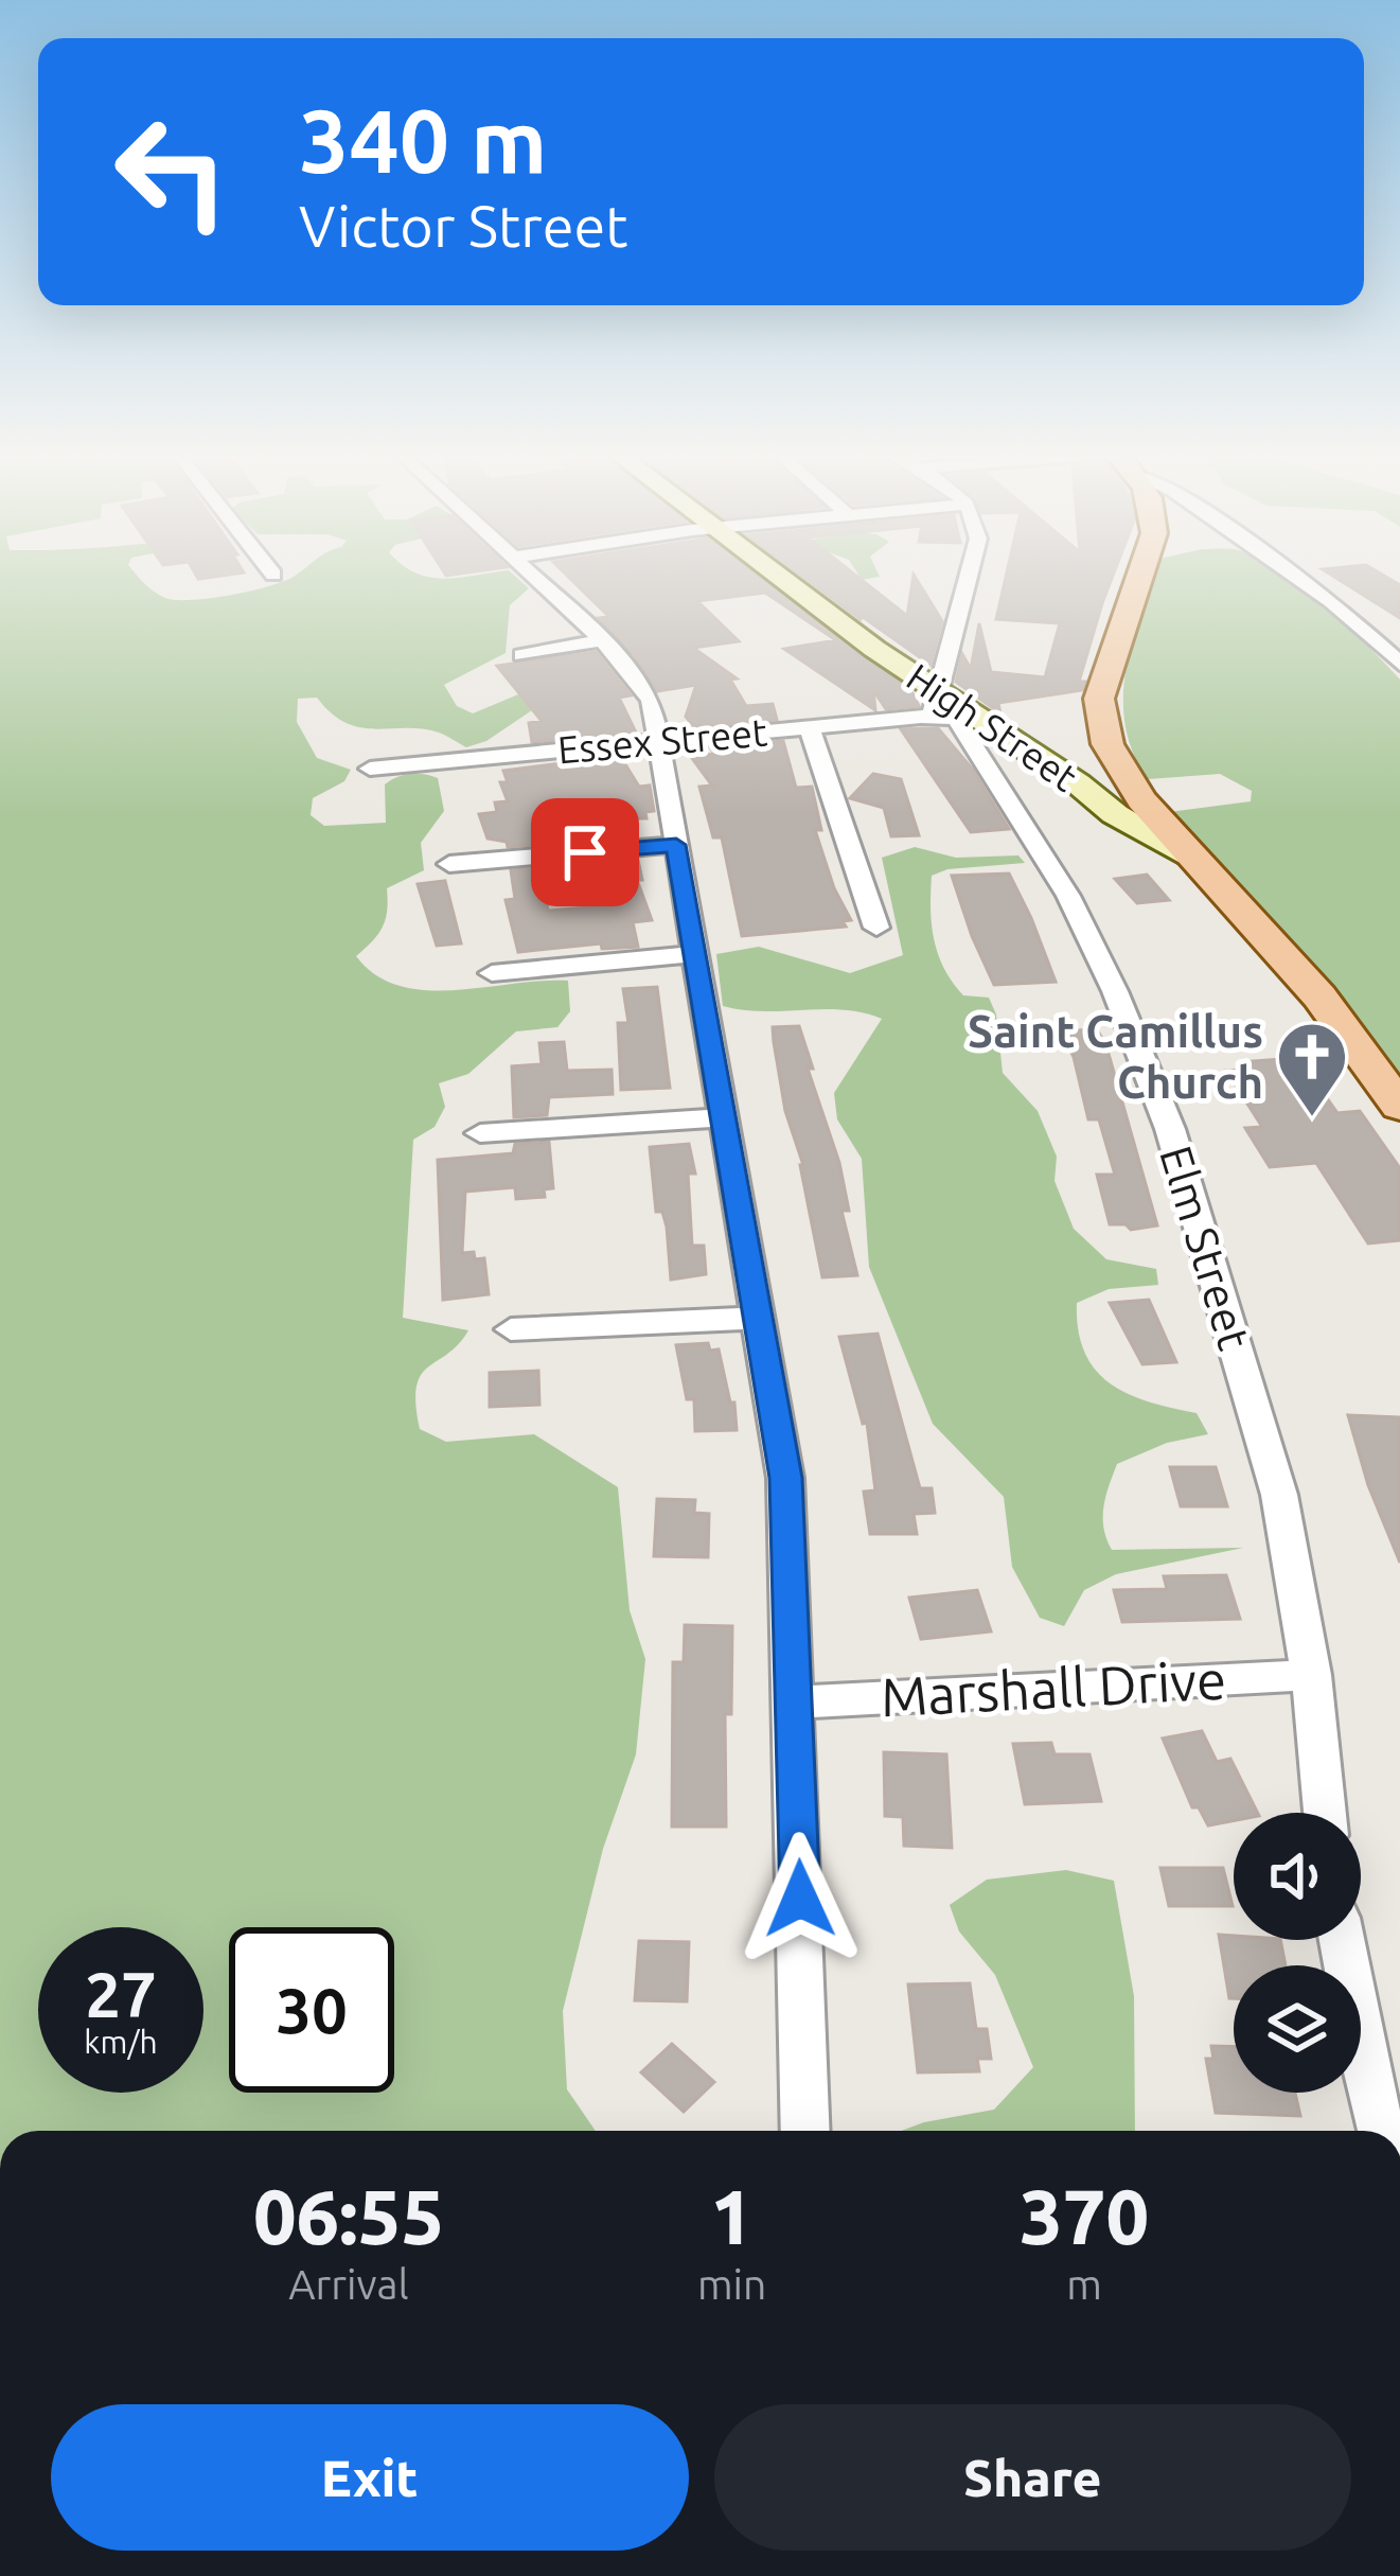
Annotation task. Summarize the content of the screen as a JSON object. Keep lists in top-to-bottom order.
{
  "streets": {
    "main road": ["High Street"],
    "street": ["Essex Street", "Elm Street", "Marshall Drive"]
  },
  "crossings": [
    ["High Street", "Essex Street"],
    ["High Street", "Elm Street"],
    ["Essex Street", "Elm Street"],
    ["Elm Street", "Marshall Drive"]
  ],
  "places": {
    "church": ["Saint Camillus Church"]
  },
  "page": {
    "turn": ["340 m", "Victor Street"],
    "speed": "27 km/h",
    "limit": "30",
    "eta": [
      "06:55",
      "Arrival",
      "1",
      "min",
      "370",
      "m"
    ],
    "buttons": ["Exit", "Share"]
  }
}
